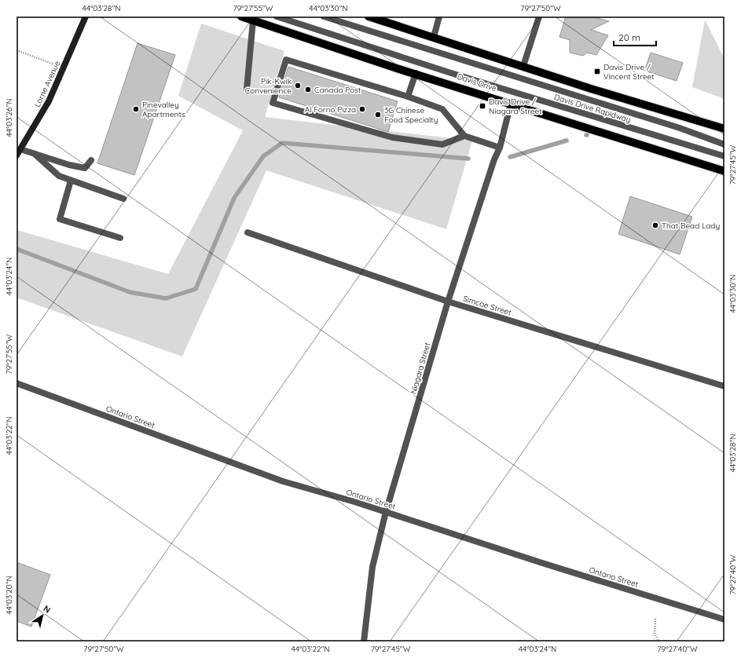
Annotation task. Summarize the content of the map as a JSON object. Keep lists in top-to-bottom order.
{
  "streets": {
    "main road": ["Davis Drive", "Lorne Avenue"],
    "street": [
      "Davis Drive Rapidway",
      "Simcoe Street",
      "Niagara Street",
      "Ontario Street"
    ]
  },
  "crossings": [
    ["Davis Drive", "Niagara Street"],
    ["Simcoe Street", "Niagara Street"],
    ["Niagara Street", "Ontario Street"]
  ],
  "places": {
    "transit": ["Davis Drive / Vincent Street", "Davis Drive / Niagara Street"],
    "other": [
      "Pik-Kwik Convenience",
      "Canada Post",
      "Pinevalley Apartments",
      "Al Forno Pizza",
      "3G Chinese Food Specialty",
      "That Bead Lady"
    ]
  },
  "scale_bar": "20 m",
  "north": "top right",
  "coordinates": [
    "44°03'28\"N",
    "79°27'55\"W",
    "44°03'30\"N",
    "79°27'50\"W",
    "44°03'26\"N",
    "79°27'45\"W",
    "44°03'24\"N",
    "44°03'22\"N",
    "79°27'40\"W",
    "44°03'20\"N"
  ]
}
